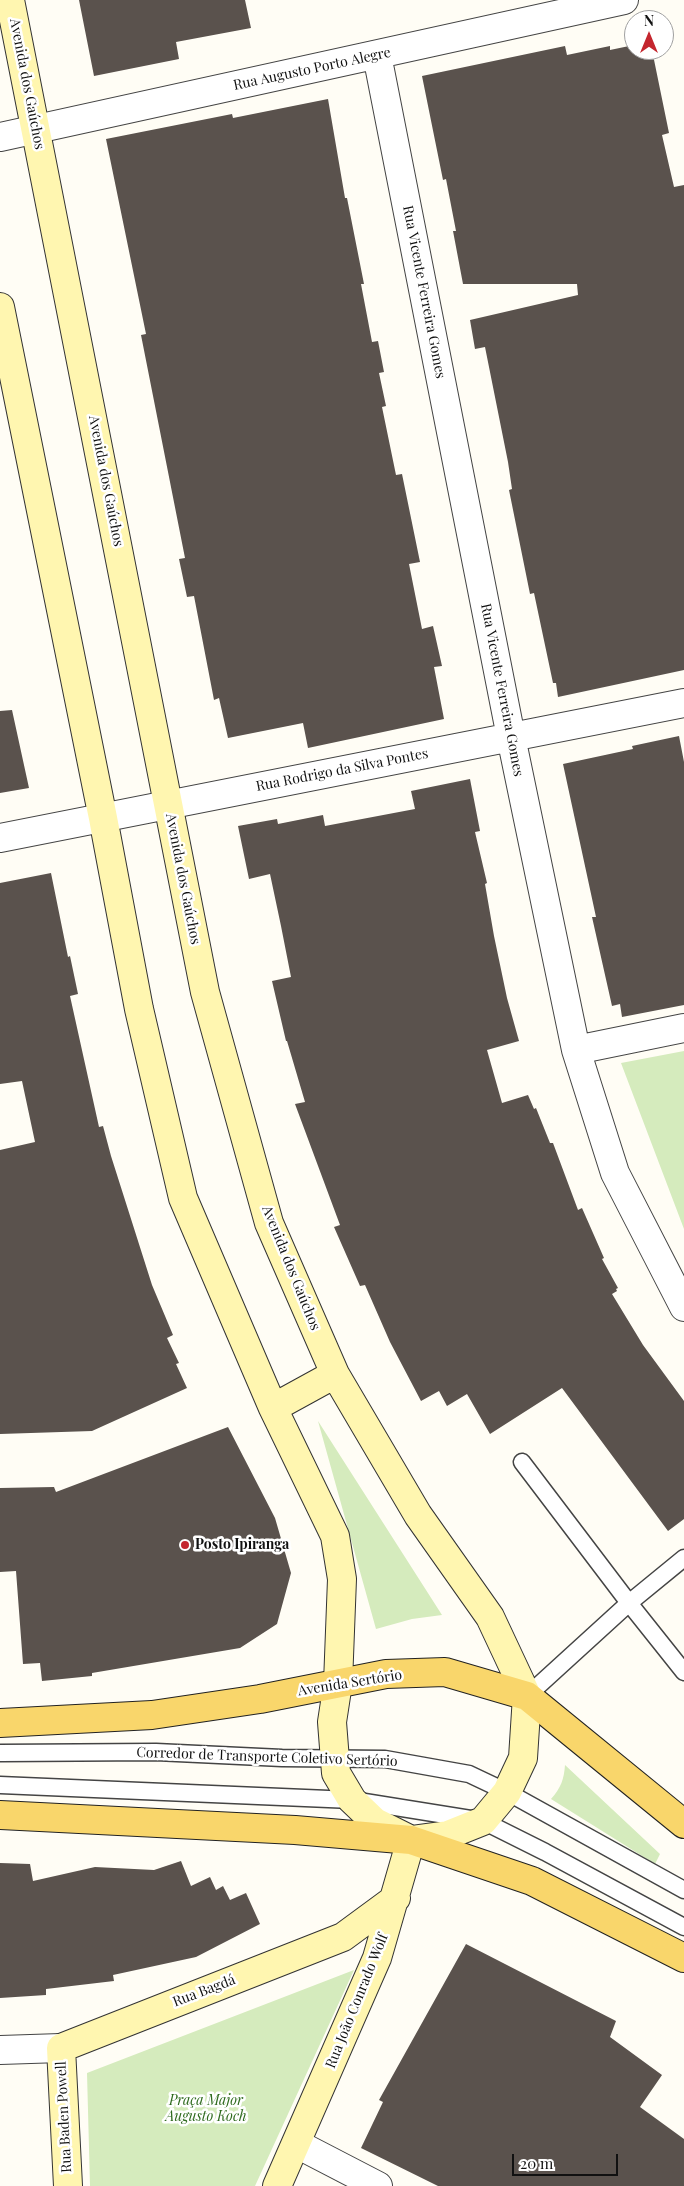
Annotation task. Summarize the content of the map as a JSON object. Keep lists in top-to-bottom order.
{
  "streets": {
    "main road": ["Avenida Sertório"],
    "street": [
      "Rua Augusto Porto Alegre",
      "Avenida dos Gaúchos",
      "Rua Vicente Ferreira Gomes",
      "Rua Rodrigo da Silva Pontes",
      "Rua Bagdá",
      "Rua João Conrado Wolf",
      "Rua Baden Powell"
    ],
    "lane": ["Corredor de Transporte Coletivo Sertório"]
  },
  "crossings": [
    ["Rua Augusto Porto Alegre", "Avenida dos Gaúchos"],
    ["Rua Augusto Porto Alegre", "Rua Vicente Ferreira Gomes"],
    ["Avenida dos Gaúchos", "Rua Rodrigo da Silva Pontes"],
    ["Avenida dos Gaúchos", "Avenida Sertório"],
    ["Rua Vicente Ferreira Gomes", "Rua Rodrigo da Silva Pontes"],
    ["Rua Bagdá", "Rua João Conrado Wolf"],
    ["Rua Bagdá", "Rua Baden Powell"]
  ],
  "parks": ["Praça Major Augusto Koch"],
  "places": ["Posto Ipiranga"],
  "scale_bar": "20 m",
  "north": "top"
}
